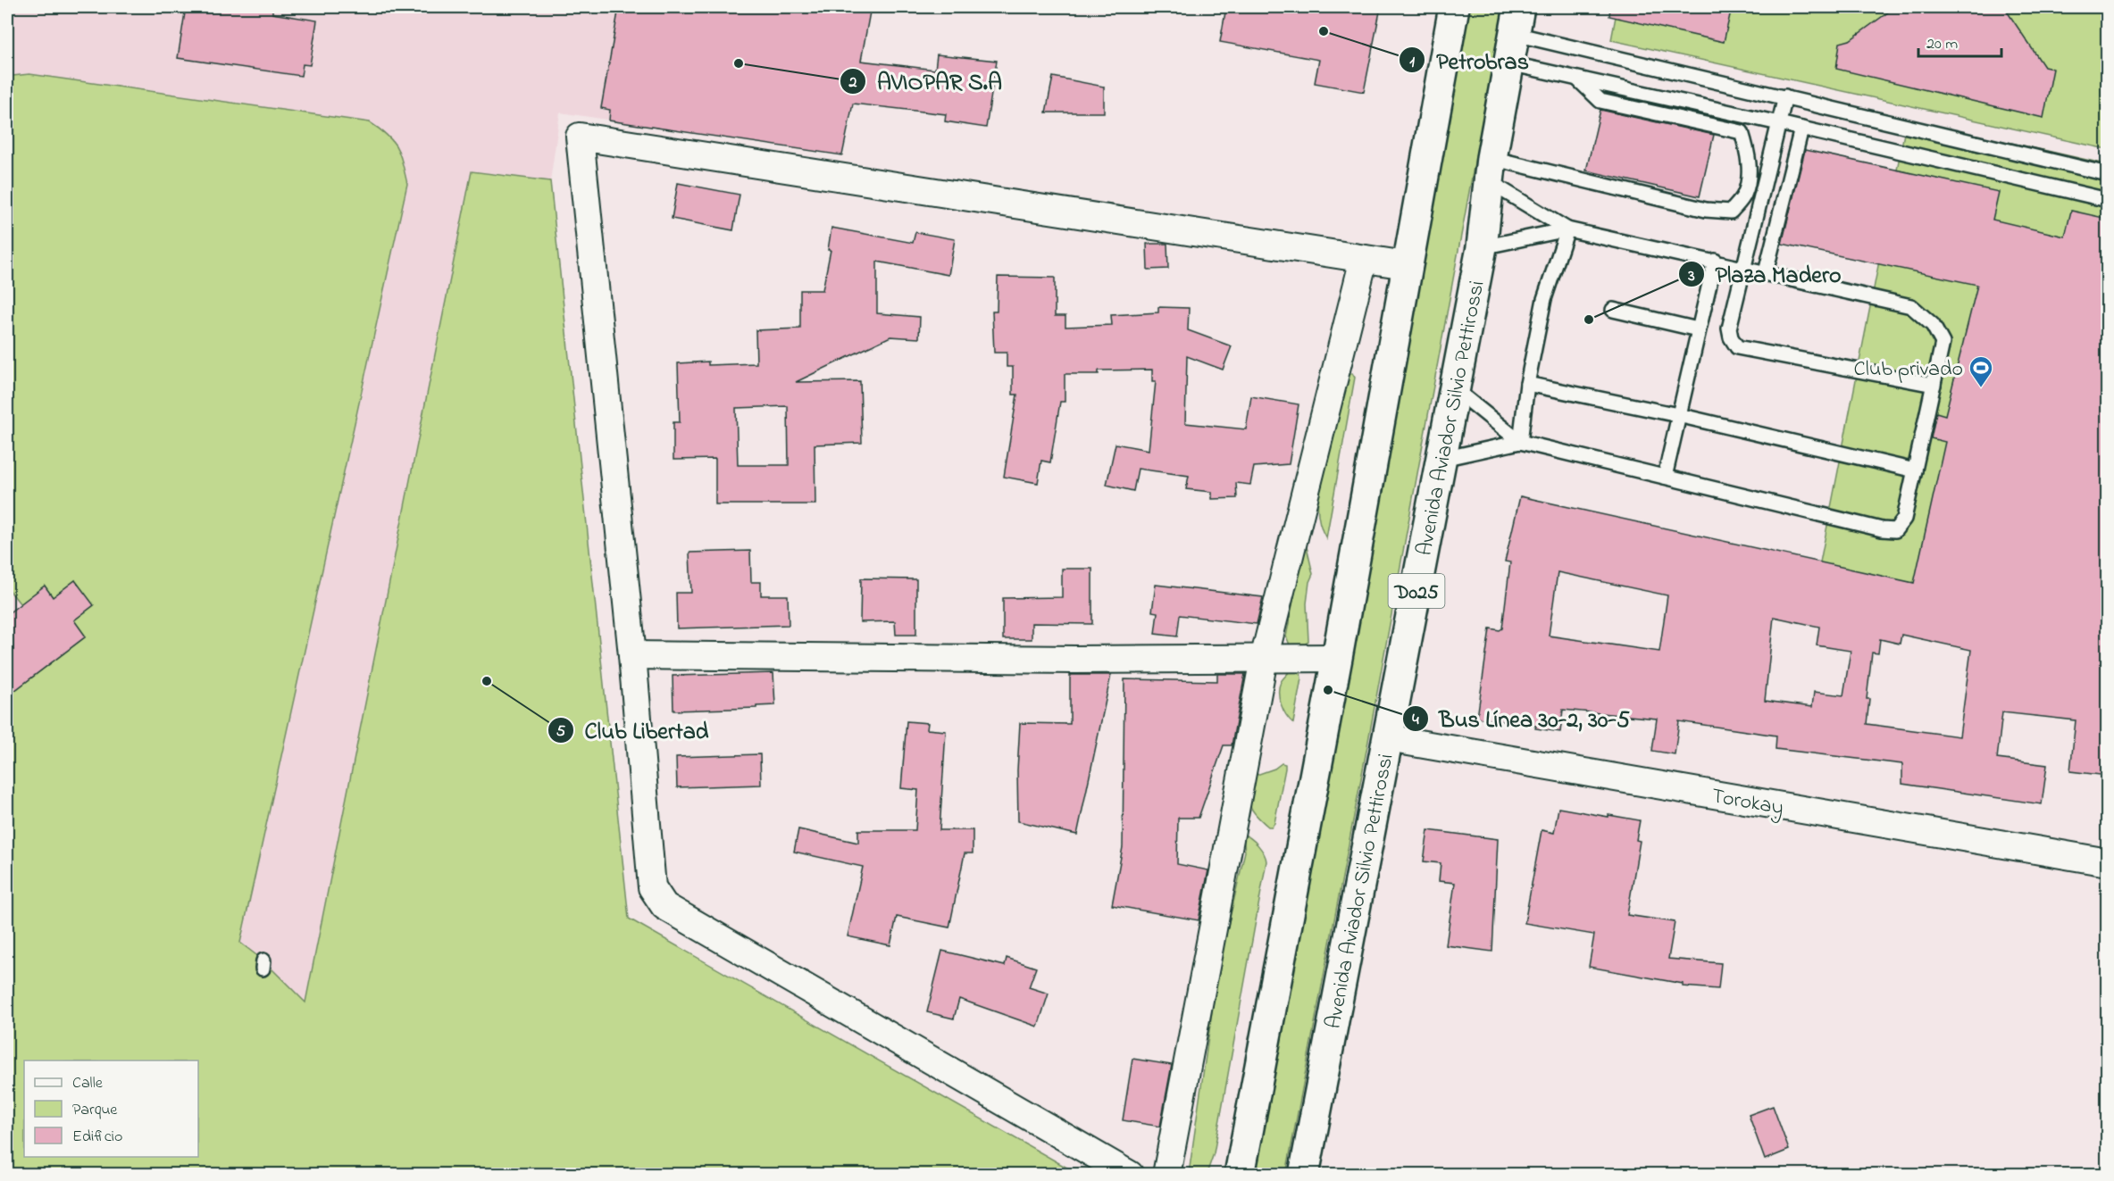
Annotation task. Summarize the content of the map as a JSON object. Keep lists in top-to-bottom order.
{
  "streets": {
    "highway": ["Avenida Aviador Silvio Pettirossi", "D025"],
    "street": ["Torokay"]
  },
  "crossings": [
    ["Avenida Aviador Silvio Pettirossi", "Torokay"]
  ],
  "places": {
    "other": [
      "Petrobras",
      "AVIOPAR S.A",
      "Plaza Madero",
      "Club Libertad",
      "Bus Línea 30-2, 30-5"
    ],
    "sports": ["Club privado"]
  },
  "legend": ["Calle", "Parque", "Edificio"],
  "scale_bar": "20 m"
}
